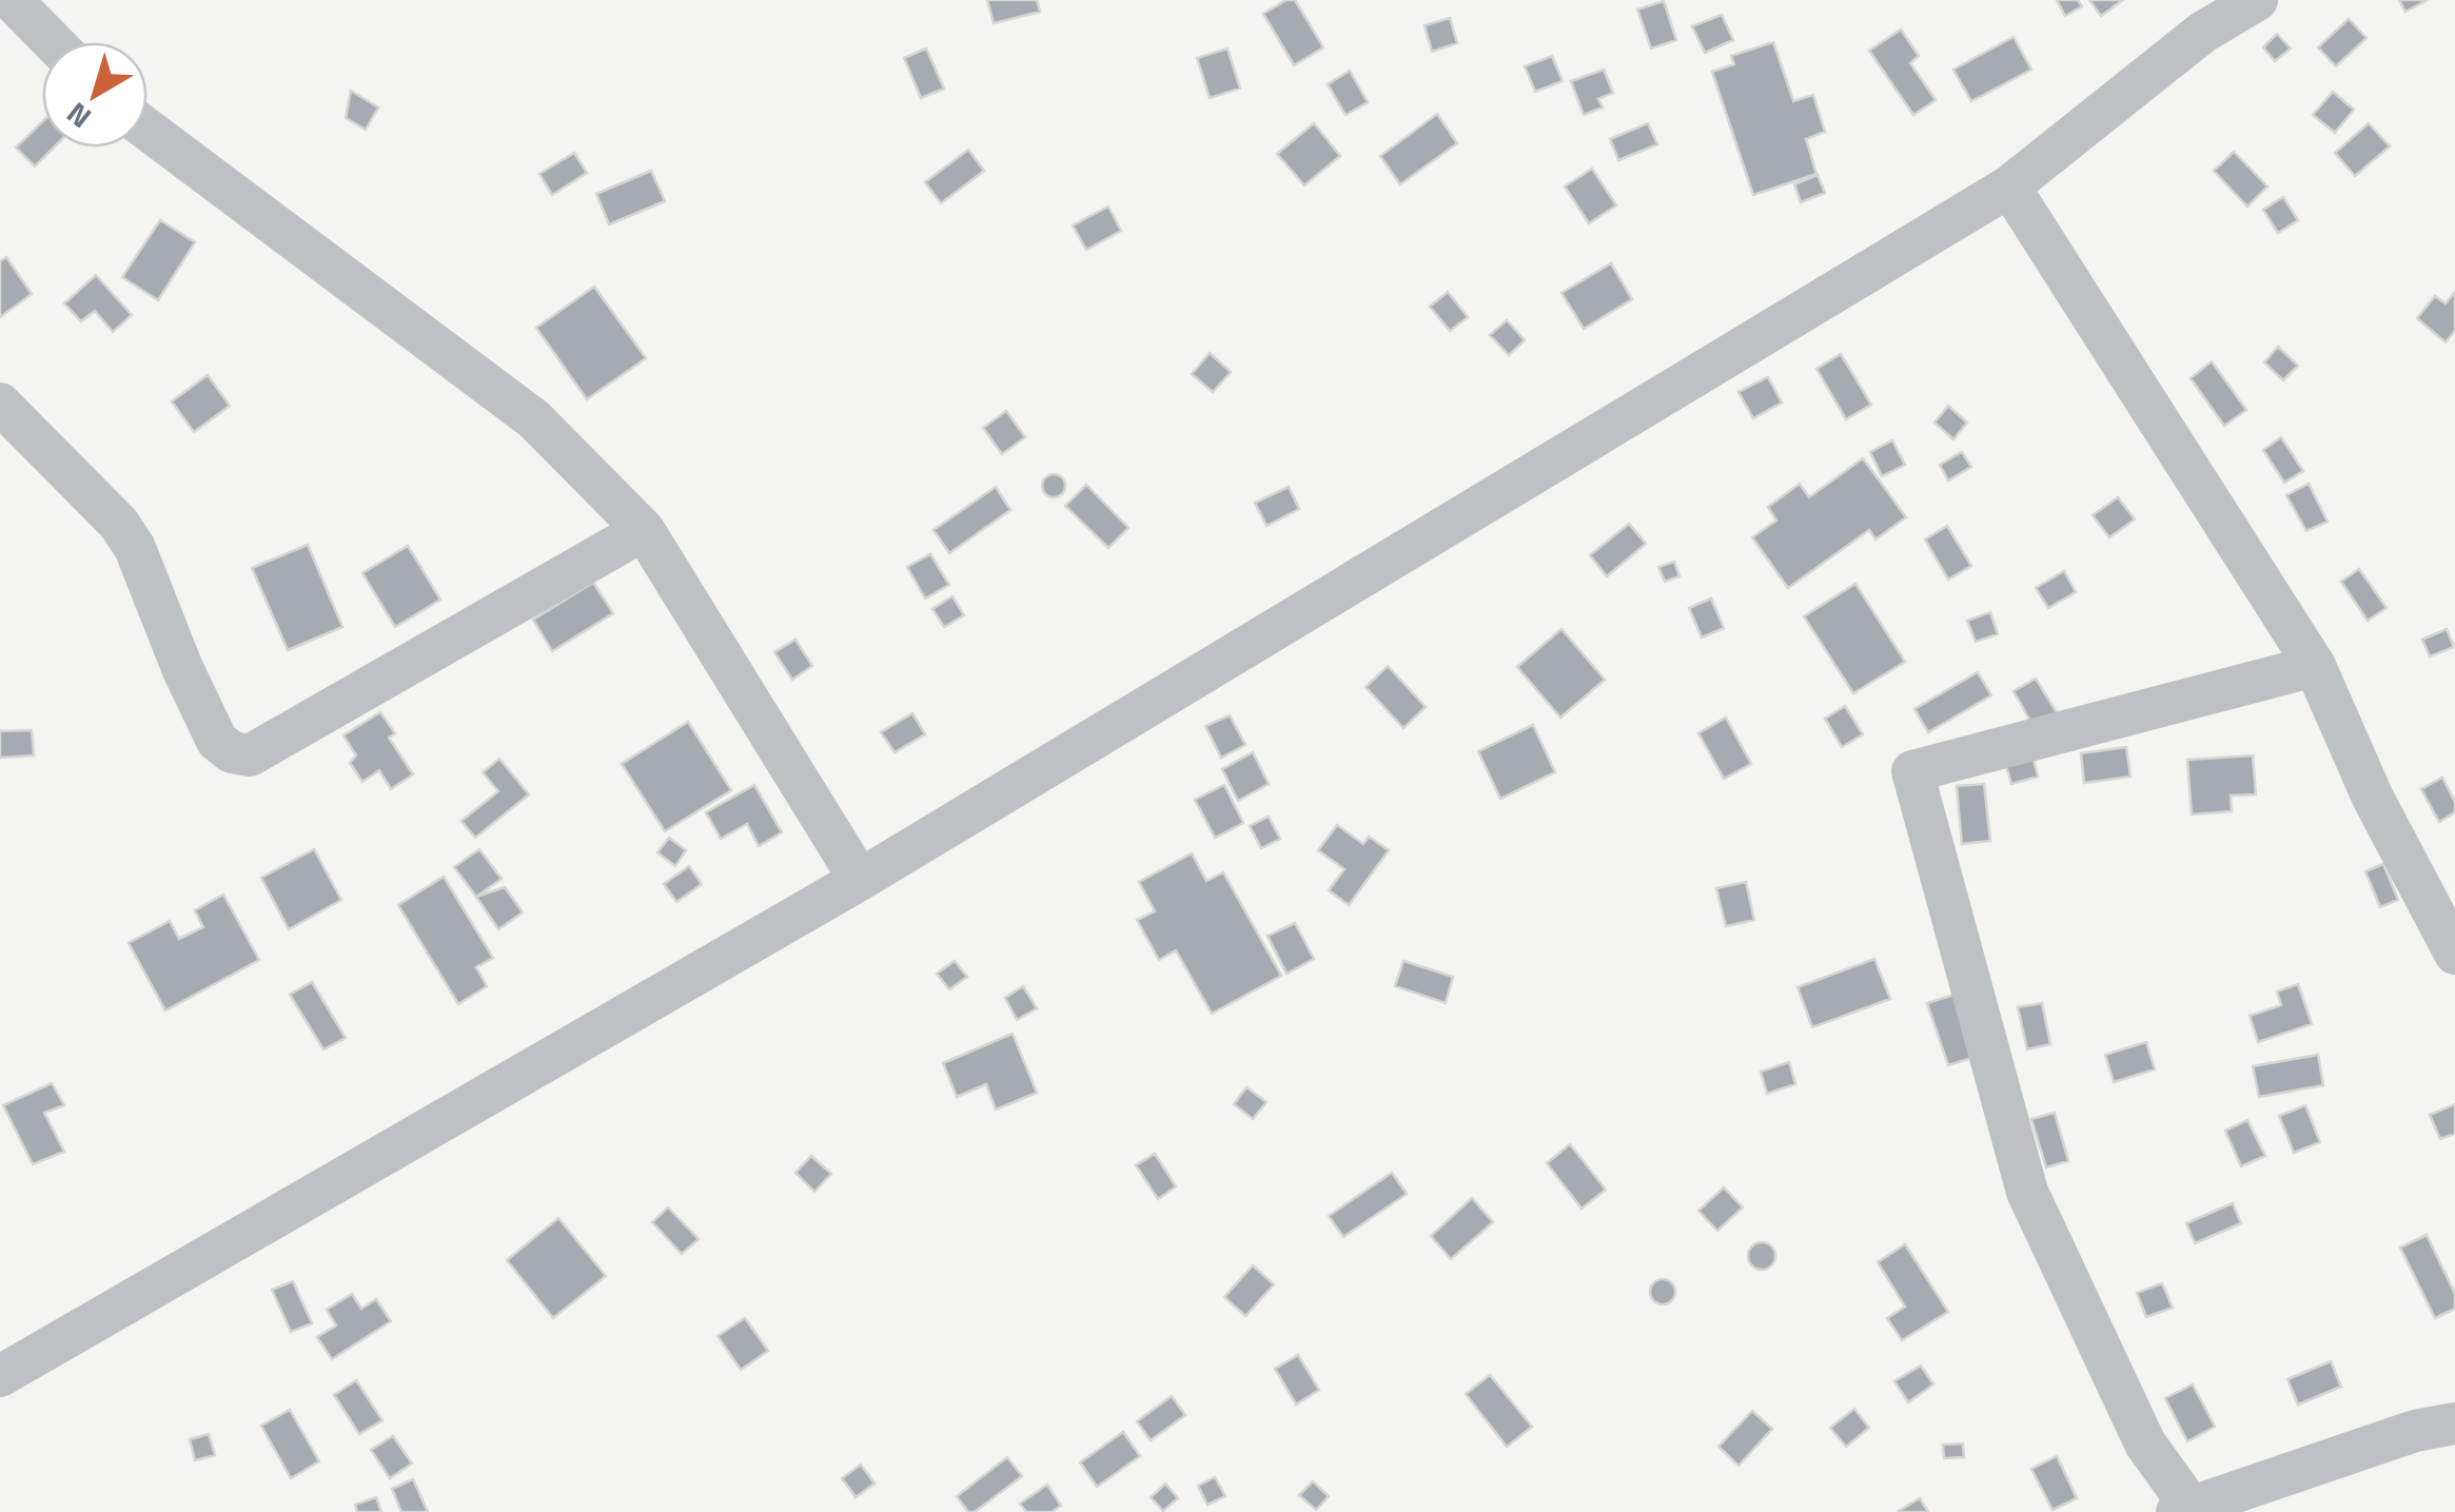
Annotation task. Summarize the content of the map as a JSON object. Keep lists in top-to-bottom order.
{
  "north": "bottom left"
}
